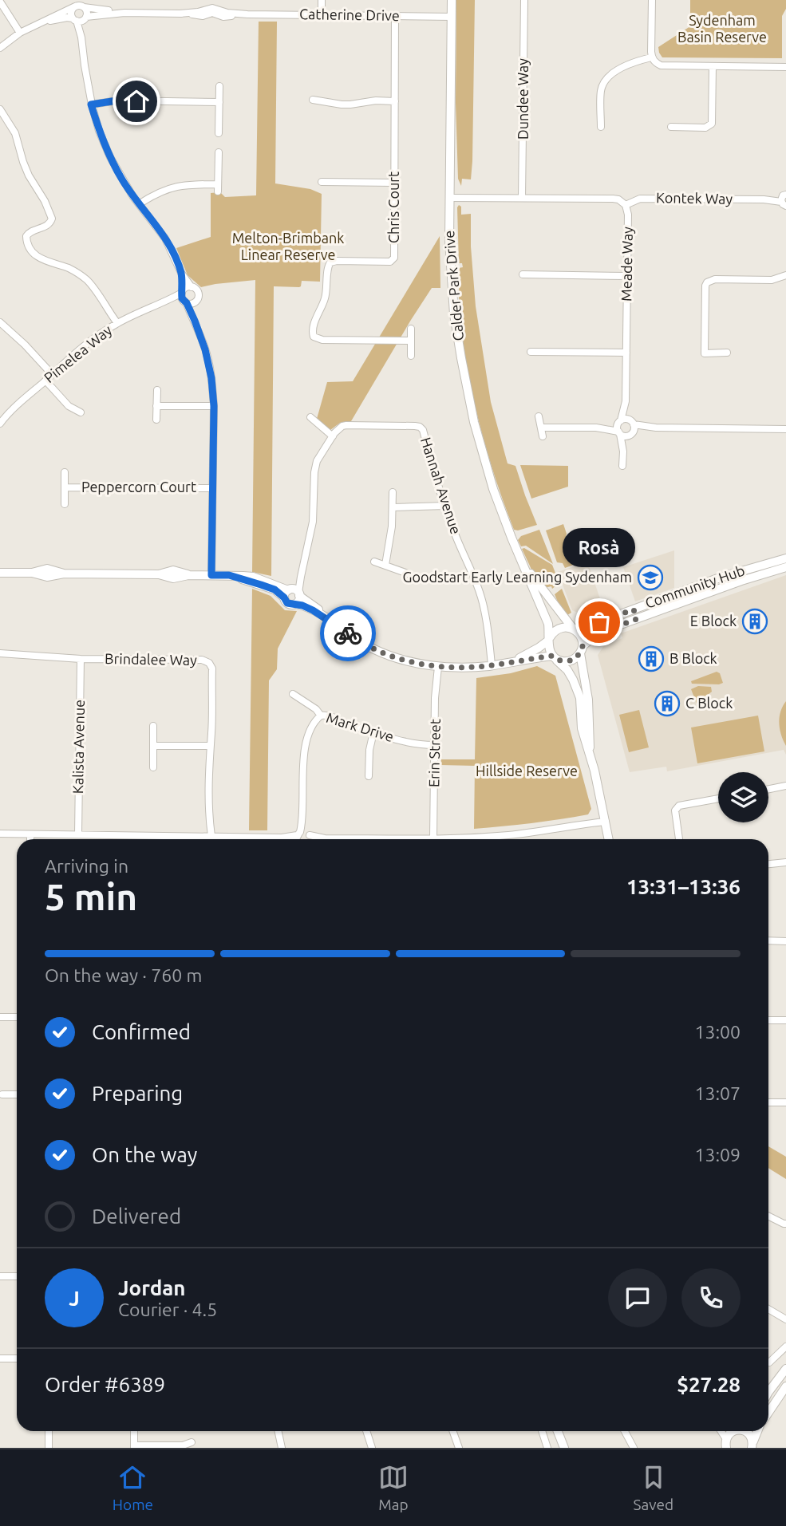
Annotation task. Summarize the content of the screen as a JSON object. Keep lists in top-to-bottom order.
{
  "streets": {
    "street": [
      "Catherine Drive",
      "Dundee Way",
      "Kontek Way",
      "Chris Court",
      "Meade Way",
      "Calder Park Drive",
      "Pimelea Way",
      "Hannah Avenue",
      "Peppercorn Court",
      "Community Hub",
      "Brindalee Way",
      "Mark Drive",
      "Kalista Avenue",
      "Erin Street"
    ]
  },
  "crossings": [
    ["Catherine Drive", "Chris Court"],
    ["Catherine Drive", "Calder Park Drive"],
    ["Kontek Way", "Meade Way"],
    ["Calder Park Drive", "Community Hub"],
    ["Brindalee Way", "Kalista Avenue"],
    ["Mark Drive", "Erin Street"]
  ],
  "parks": ["Sydenham Basin Reserve", "Melton-Brimbank Linear Reserve", "Hillside Reserve"],
  "places": {
    "school or university": ["Goodstart Early Learning Sydenham"],
    "building": ["E Block", "B Block", "C Block"],
    "other": ["Rosà"]
  },
  "page": {
    "bubble": "Rosà",
    "heading": ["5 min", "Arriving in", "13:31–13:36"],
    "panel": [
      "Jordan",
      "Courier · 4.5",
      "Order #6389",
      "$27.28"
    ],
    "bar": "On the way · 760 m",
    "list": [
      ["Confirmed", "13:00"],
      ["Preparing", "13:07"],
      ["On the way", "13:09"],
      "Delivered"
    ],
    "round": "J",
    "tabs": ["Home", "Map", "Saved"]
  }
}
